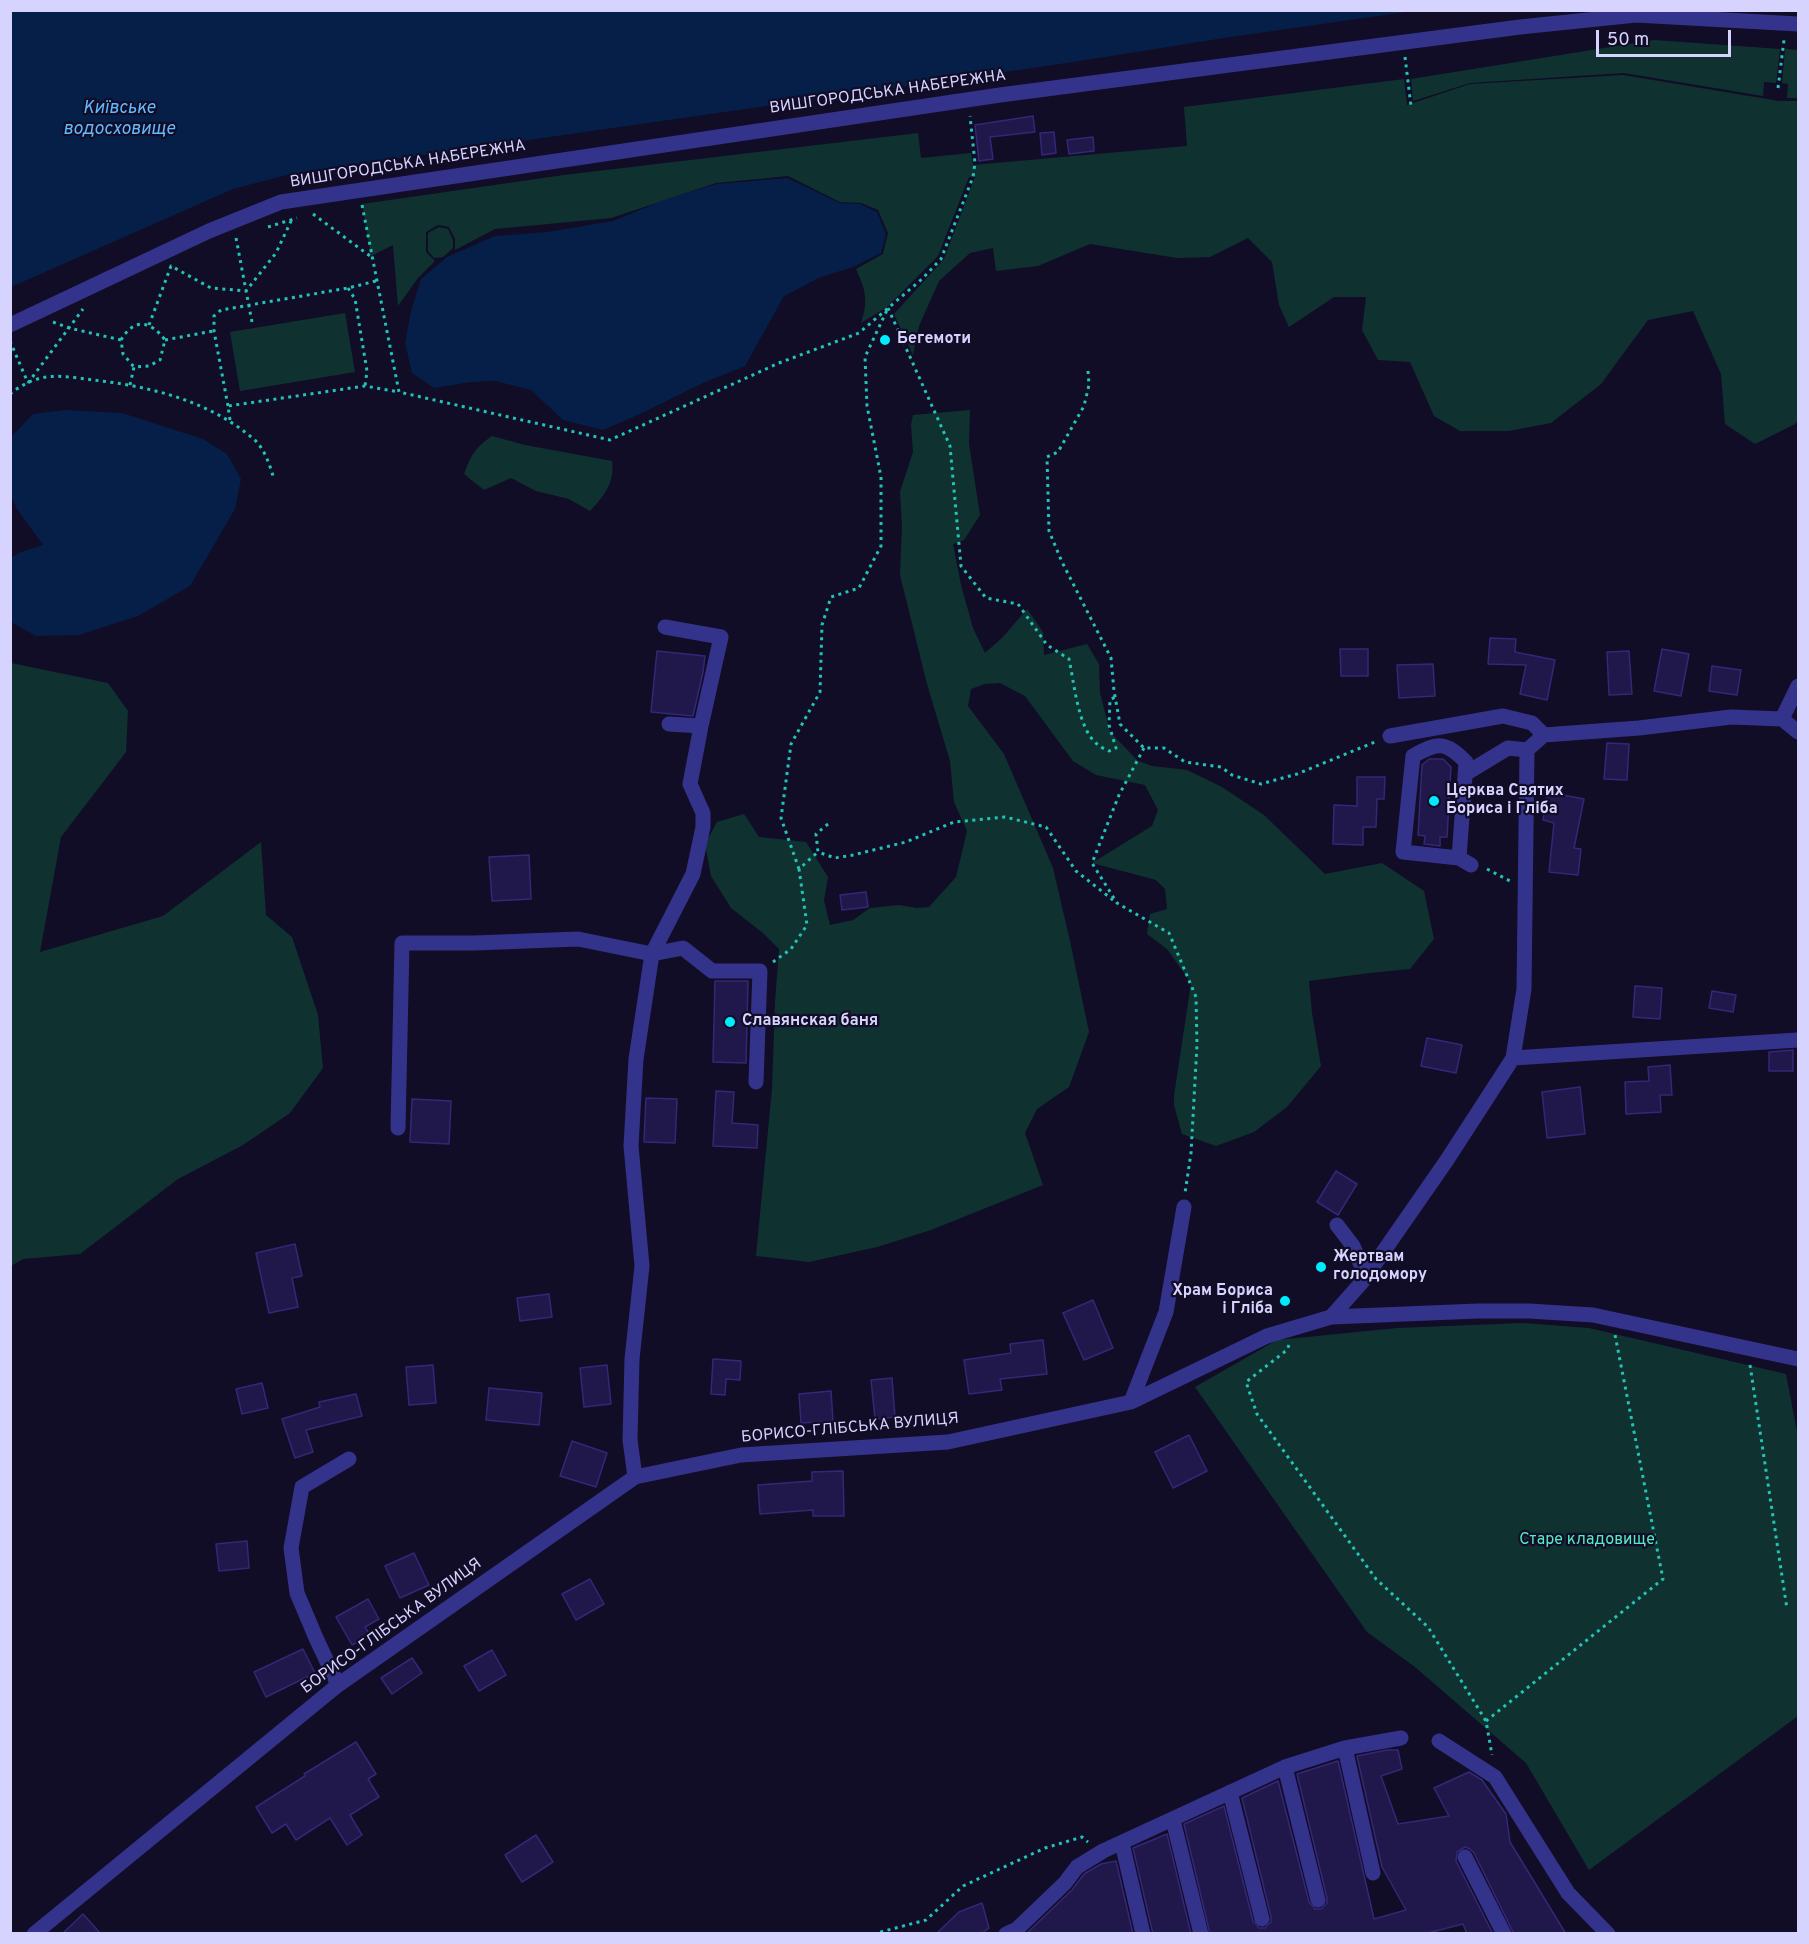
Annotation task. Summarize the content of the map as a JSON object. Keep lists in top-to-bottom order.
{
  "streets": {
    "street": ["ВИШГОРОДСЬКА НАБЕРЕЖНА", "БОРИСО-ГЛІБСЬКА ВУЛИЦЯ"]
  },
  "water": ["Київське водосховище"],
  "parks": ["Старе кладовище"],
  "places": [
    "Бегемоти",
    "Церква Святих Бориса і Гліба",
    "Славянская баня",
    "Жертвам голодомору",
    "Храм Бориса і Гліба"
  ],
  "scale_bar": "50 m"
}
